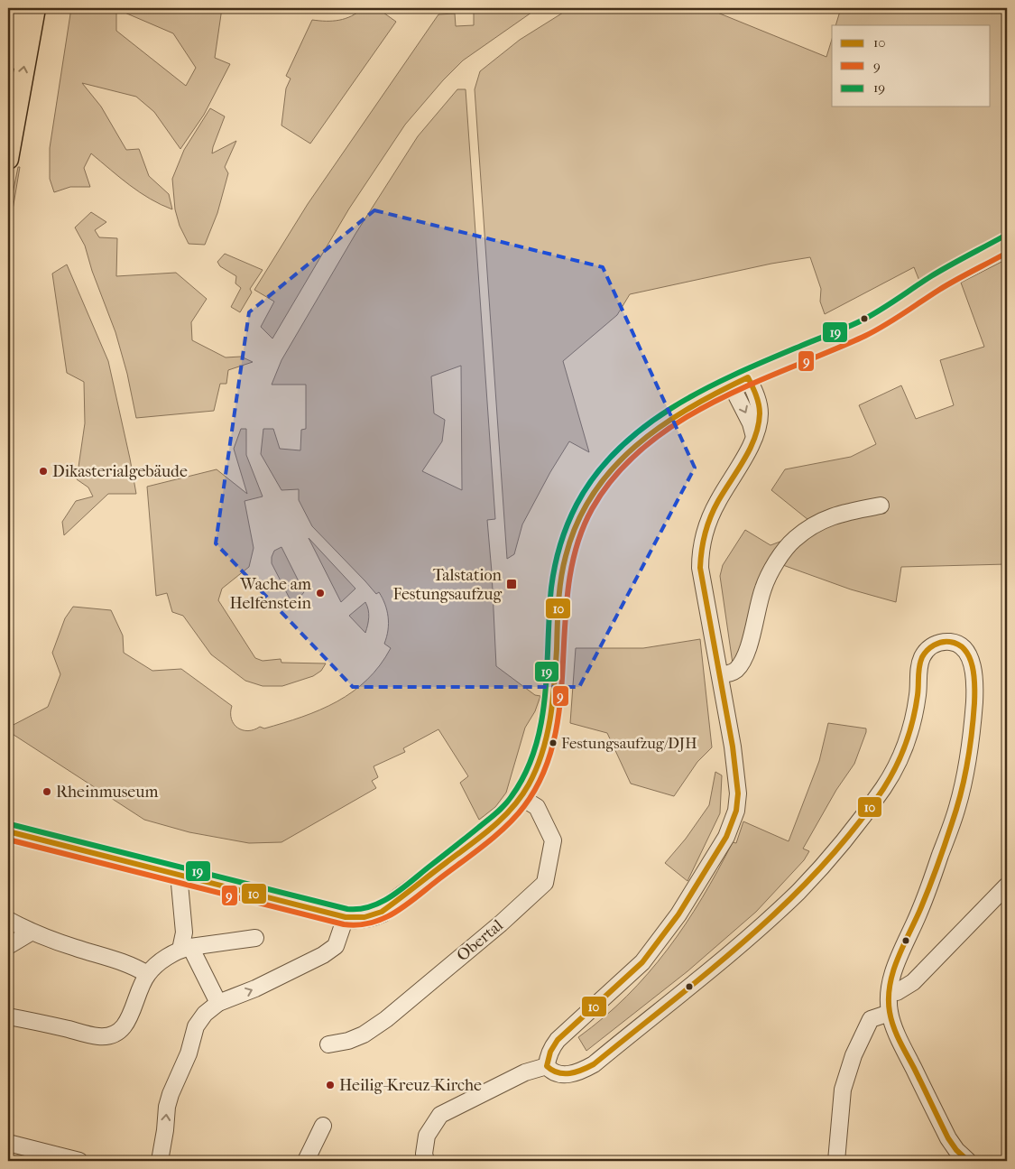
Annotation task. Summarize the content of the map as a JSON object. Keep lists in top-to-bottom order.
{
  "streets": {
    "street": ["Obertal"]
  },
  "places": {
    "other": [
      "Dikasterialgebäude",
      "Wache am Helfenstein",
      "Festungsaufzug/DJH",
      "Rheinmuseum",
      "Heilig-Kreuz-Kirche"
    ],
    "transit": ["Talstation Festungsaufzug"]
  },
  "lines": ["transit line 19", "transit line 9", "transit line 10"],
  "legend": ["10", "9", "19"]
}
